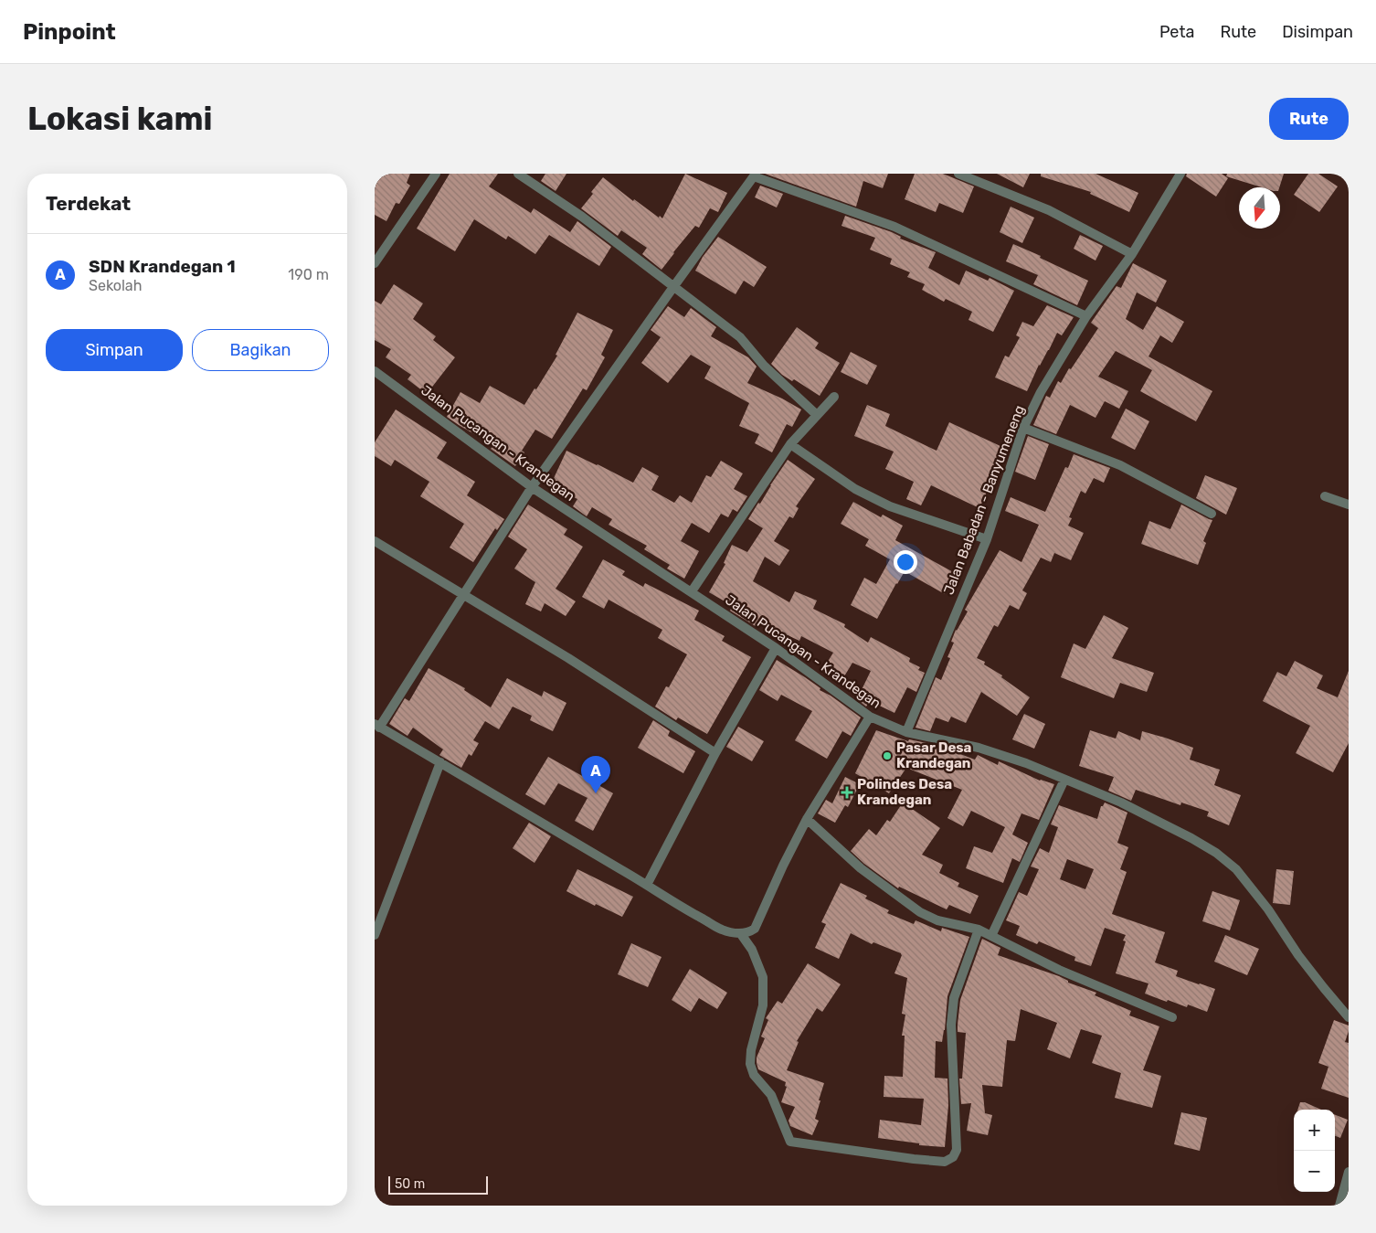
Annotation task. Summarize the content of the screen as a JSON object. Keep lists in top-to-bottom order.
{
  "streets": {
    "street": ["Jalan Pucangan - Krandegan", "Jalan Babadan - Banyumeneng"]
  },
  "crossings": [
    ["Jalan Pucangan - Krandegan", "Jalan Babadan - Banyumeneng"]
  ],
  "places": {
    "other": ["Pasar Desa Krandegan"],
    "health": ["Polindes Desa Krandegan"]
  },
  "scale_bar": "50 m",
  "north": "bottom",
  "page": {
    "header": "Pinpoint",
    "nav": ["Peta", "Rute", "Disimpan"],
    "buttons": [
      "Rute",
      ["Simpan", "Bagikan"]
    ],
    "title": "Lokasi kami",
    "heading": "Terdekat",
    "list": [
      {
        "mark": "A",
        "name": "SDN Krandegan 1",
        "note": "Sekolah",
        "value": "190 m"
      }
    ],
    "pins": "A",
    "map_buttons": ["+", "−"],
    "scale": "50 m"
  }
}
